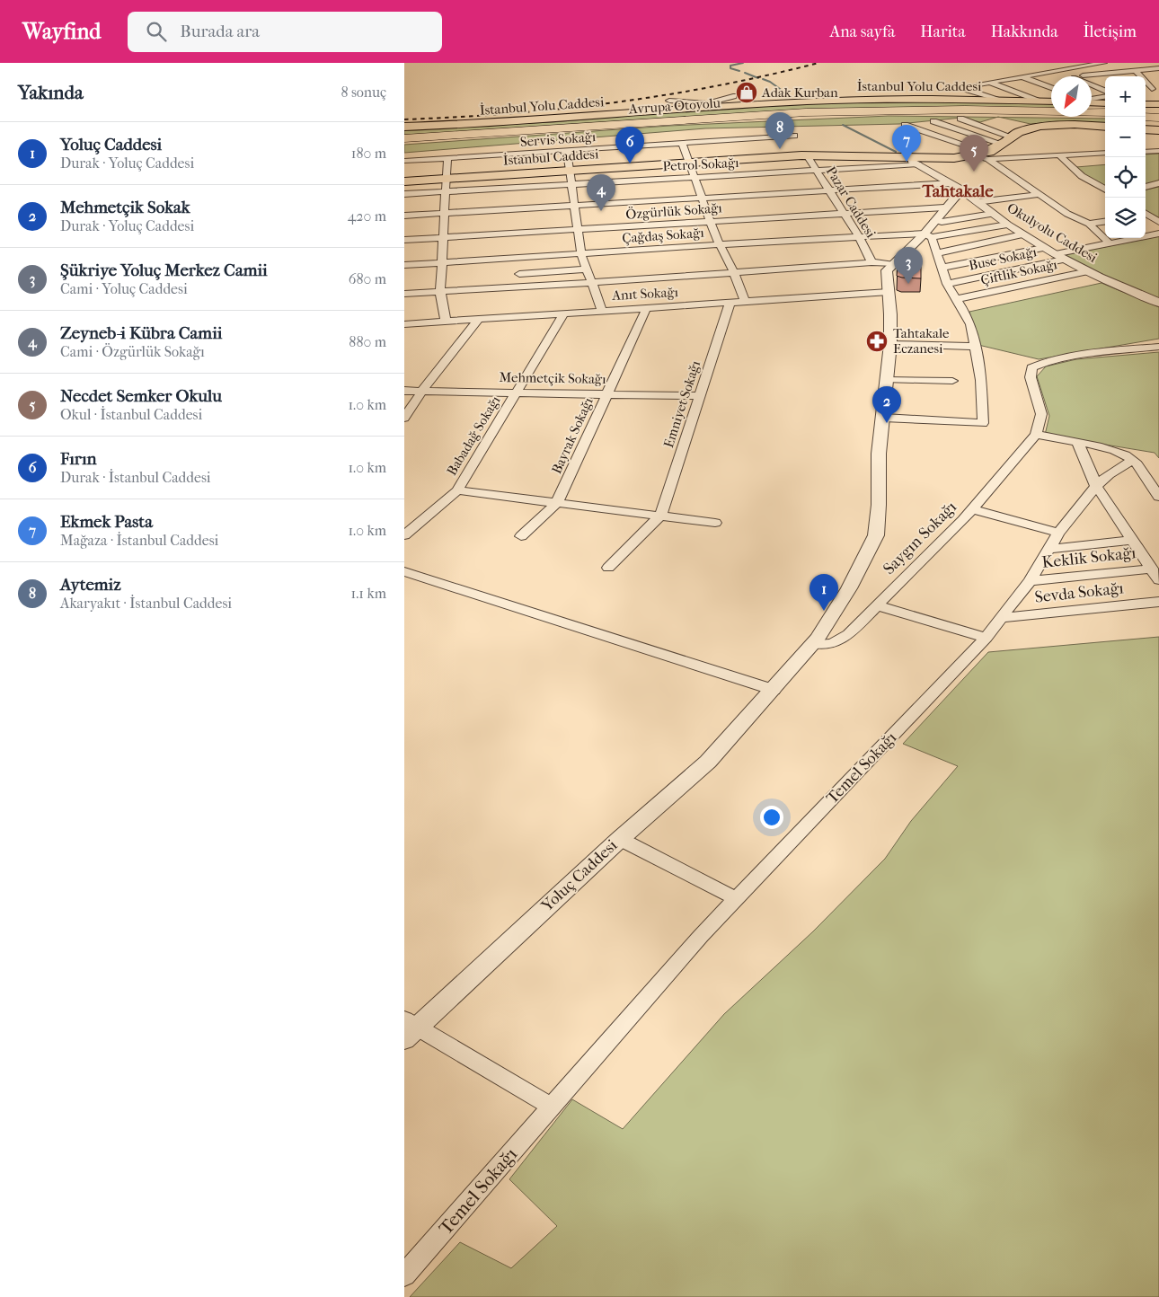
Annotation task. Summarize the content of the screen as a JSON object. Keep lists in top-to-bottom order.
{
  "streets": {
    "highway": ["Avrupa Otoyolu"],
    "main road": ["İstanbul Yolu Caddesi", "İstanbul Caddesi"],
    "street": [
      "Servis Sokağı",
      "Petrol Sokağı",
      "Pazar Caddesi",
      "Özgürlük Sokağı",
      "Okulyolu Caddesi",
      "Çağdaş Sokağı",
      "Buse Sokağı",
      "Çiftlik Sokağı",
      "Anıt Sokağı",
      "Mehmetçik Sokağı",
      "Emniyet Sokağı",
      "Babadağ Sokağı",
      "Bayrak Sokağı",
      "Saygın Sokağı",
      "Keklik Sokağı",
      "Sevda Sokağı",
      "Temel Sokağı",
      "Yoluç Caddesi"
    ]
  },
  "crossings": [
    ["İstanbul Caddesi", "Petrol Sokağı"],
    ["İstanbul Caddesi", "Pazar Caddesi"],
    ["İstanbul Caddesi", "Okulyolu Caddesi"],
    ["Petrol Sokağı", "Pazar Caddesi"],
    ["Petrol Sokağı", "Okulyolu Caddesi"],
    ["Pazar Caddesi", "Özgürlük Sokağı"],
    ["Pazar Caddesi", "Çağdaş Sokağı"],
    ["Özgürlük Sokağı", "Çağdaş Sokağı"],
    ["Okulyolu Caddesi", "Buse Sokağı"],
    ["Okulyolu Caddesi", "Çiftlik Sokağı"],
    ["Anıt Sokağı", "Emniyet Sokağı"],
    ["Anıt Sokağı", "Babadağ Sokağı"],
    ["Anıt Sokağı", "Bayrak Sokağı"],
    ["Anıt Sokağı", "Yoluç Caddesi"],
    ["Mehmetçik Sokağı", "Emniyet Sokağı"],
    ["Mehmetçik Sokağı", "Babadağ Sokağı"],
    ["Mehmetçik Sokağı", "Bayrak Sokağı"],
    ["Saygın Sokağı", "Yoluç Caddesi"],
    ["Keklik Sokağı", "Temel Sokağı"],
    ["Sevda Sokağı", "Temel Sokağı"]
  ],
  "districts": ["Tahtakale"],
  "places": {
    "shop": ["Adak Kurban"],
    "pharmacy": ["Tahtakale Eczanesi"]
  },
  "north": "bottom left",
  "page": {
    "header": "Wayfind",
    "search": "Burada ara",
    "nav": [
      "Ana sayfa",
      "Harita",
      "Hakkında",
      "İletişim"
    ],
    "heading": ["Yakında", "8 sonuç"],
    "map_buttons": ["+", "−"],
    "pins": [
      "8",
      "7",
      "6",
      "5",
      "4",
      "3",
      "2",
      "1"
    ],
    "list": [
      {
        "mark": "1",
        "name": "Yoluç Caddesi",
        "note": "Durak · Yoluç Caddesi",
        "value": "180 m"
      },
      {
        "mark": "2",
        "name": "Mehmetçik Sokak",
        "note": "Durak · Yoluç Caddesi",
        "value": "420 m"
      },
      {
        "mark": "3",
        "name": "Şükriye Yoluç Merkez Camii",
        "note": "Cami · Yoluç Caddesi",
        "value": "680 m"
      },
      {
        "mark": "4",
        "name": "Zeyneb-i Kübra Camii",
        "note": "Cami · Özgürlük Sokağı",
        "value": "880 m"
      },
      {
        "mark": "5",
        "name": "Necdet Semker Okulu",
        "note": "Okul · İstanbul Caddesi",
        "value": "1.0 km"
      },
      {
        "mark": "6",
        "name": "Fırın",
        "note": "Durak · İstanbul Caddesi",
        "value": "1.0 km"
      },
      {
        "mark": "7",
        "name": "Ekmek Pasta",
        "note": "Mağaza · İstanbul Caddesi",
        "value": "1.0 km"
      },
      {
        "mark": "8",
        "name": "Aytemiz",
        "note": "Akaryakıt · İstanbul Caddesi",
        "value": "1.1 km"
      }
    ]
  }
}
